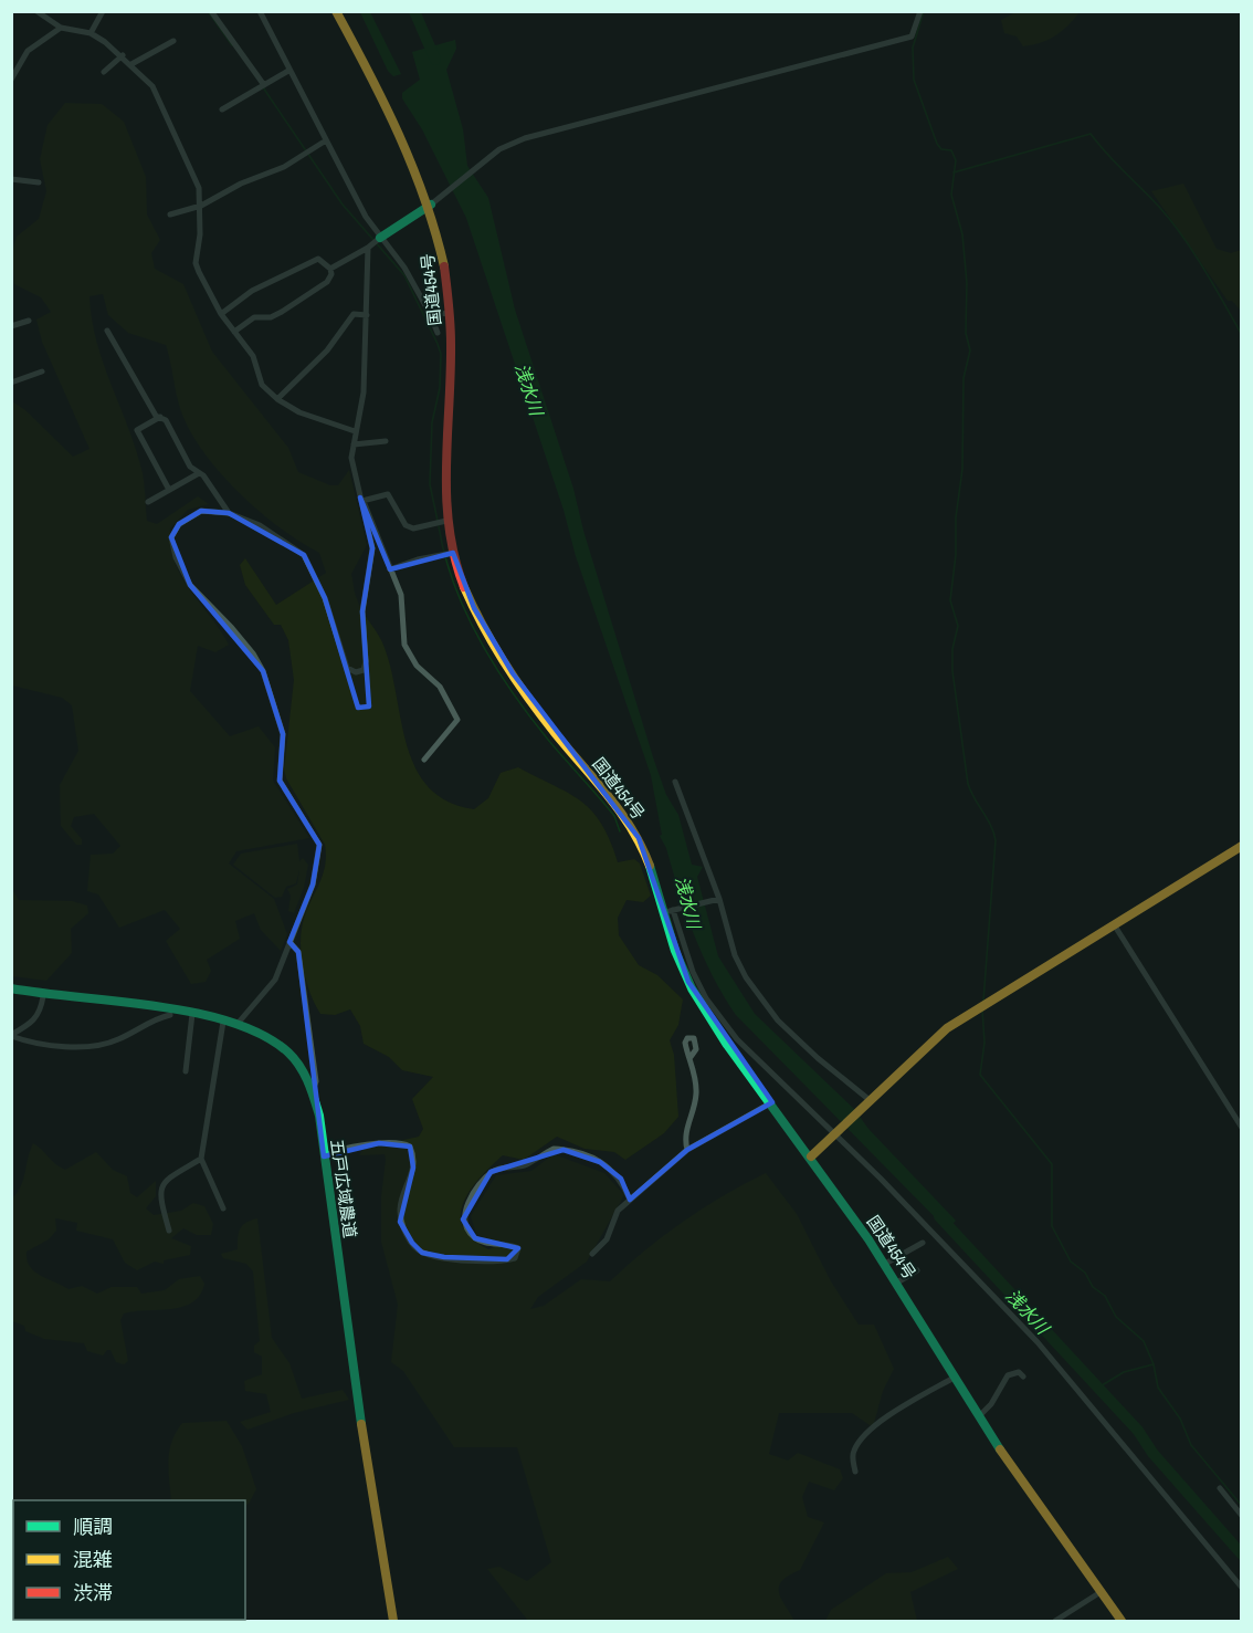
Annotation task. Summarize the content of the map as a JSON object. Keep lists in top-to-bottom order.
{
  "streets": {
    "main road": ["国道454号", "五戸広域農道"]
  },
  "water": ["浅水川"],
  "legend": ["順調", "混雑", "渋滞"]
}
